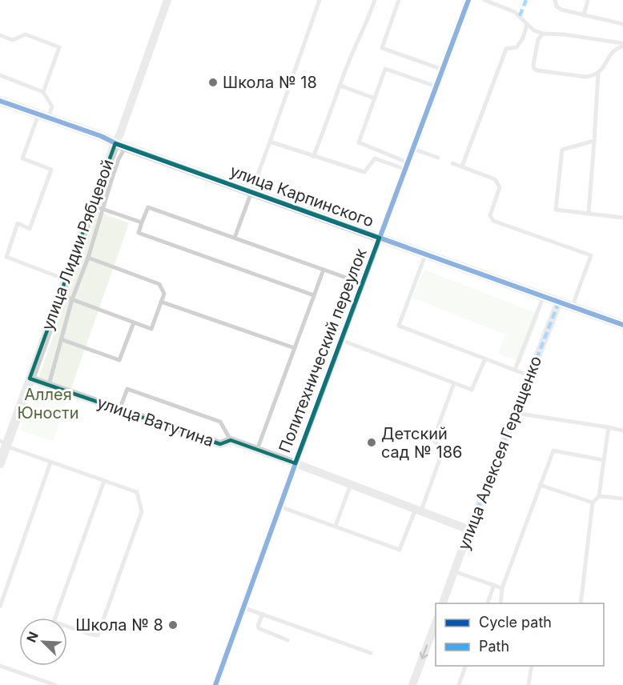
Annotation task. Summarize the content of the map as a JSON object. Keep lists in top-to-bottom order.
{
  "streets": {
    "street": [
      "улица Карпинского",
      "улица Лидии Рябцевой",
      "Политехнический переулок",
      "улица Ватутина",
      "улица Алексея Геращенко"
    ]
  },
  "crossings": [
    ["улица Карпинского", "улица Лидии Рябцевой"],
    ["улица Карпинского", "Политехнический переулок"],
    ["улица Карпинского", "улица Алексея Геращенко"],
    ["улица Лидии Рябцевой", "улица Ватутина"],
    ["Политехнический переулок", "улица Ватутина"],
    ["улица Ватутина", "улица Алексея Геращенко"]
  ],
  "parks": ["Аллея Юности"],
  "places": ["Школа № 18", "Детский сад № 186", "Школа № 8"],
  "legend": ["Cycle path", "Path"],
  "north": "top left"
}
